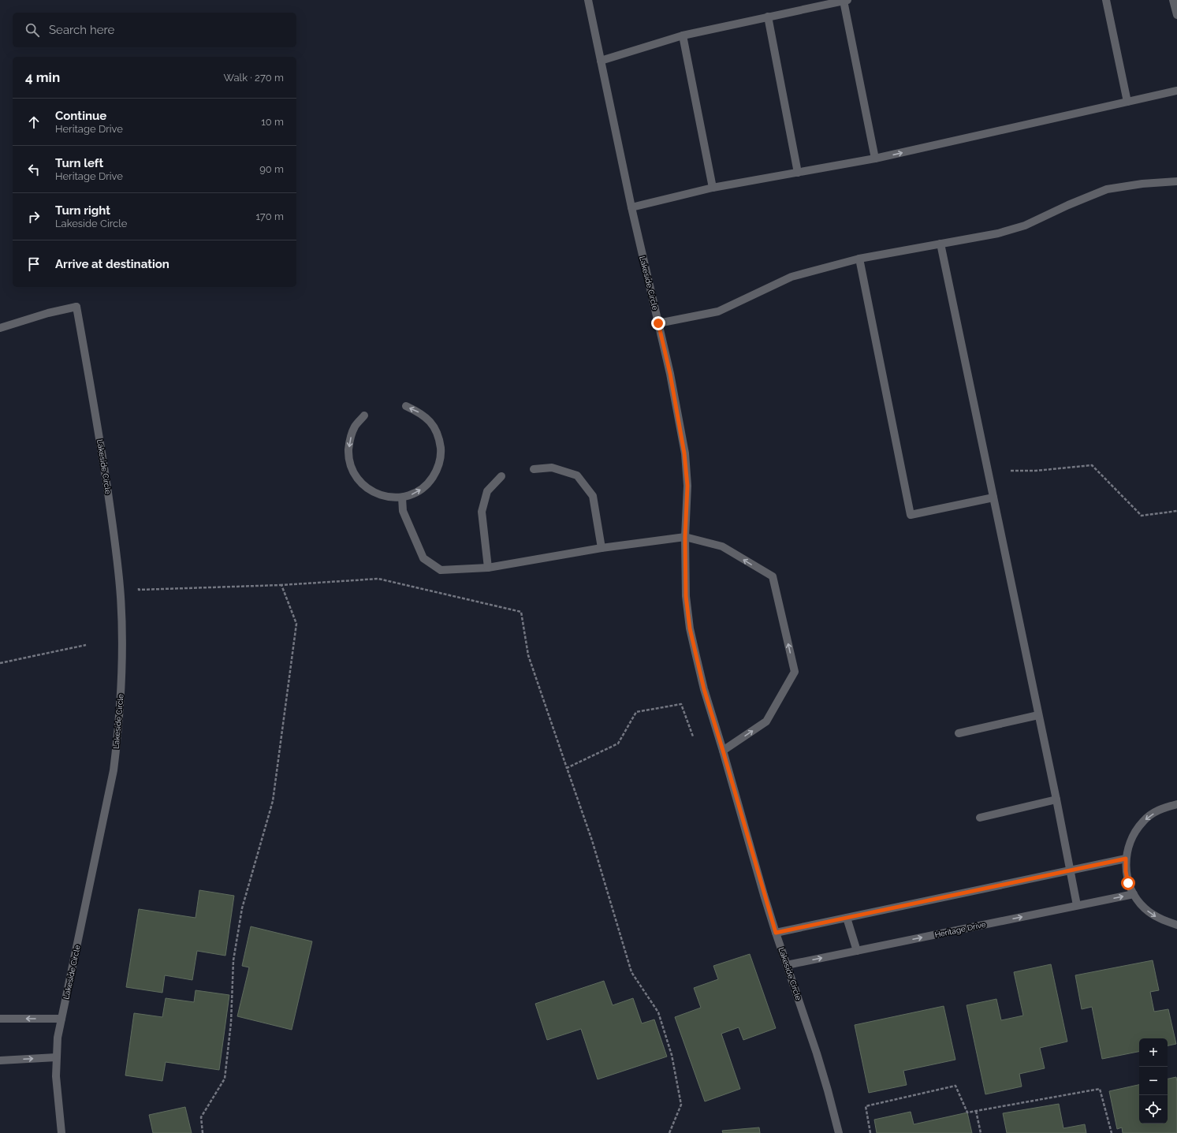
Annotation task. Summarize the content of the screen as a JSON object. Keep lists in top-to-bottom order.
{
  "streets": {
    "street": ["Lakeside Circle", "Heritage Drive"]
  },
  "crossings": [
    ["Lakeside Circle", "Heritage Drive"]
  ],
  "page": {
    "search": "Search here",
    "heading": ["4 min", "Walk · 270 m"],
    "list": [
      ["Continue", "Heritage Drive", "10 m"],
      ["Turn left", "Heritage Drive", "90 m"],
      ["Turn right", "Lakeside Circle", "170 m"],
      "Arrive at destination"
    ],
    "map_buttons": ["+", "−"]
  }
}
